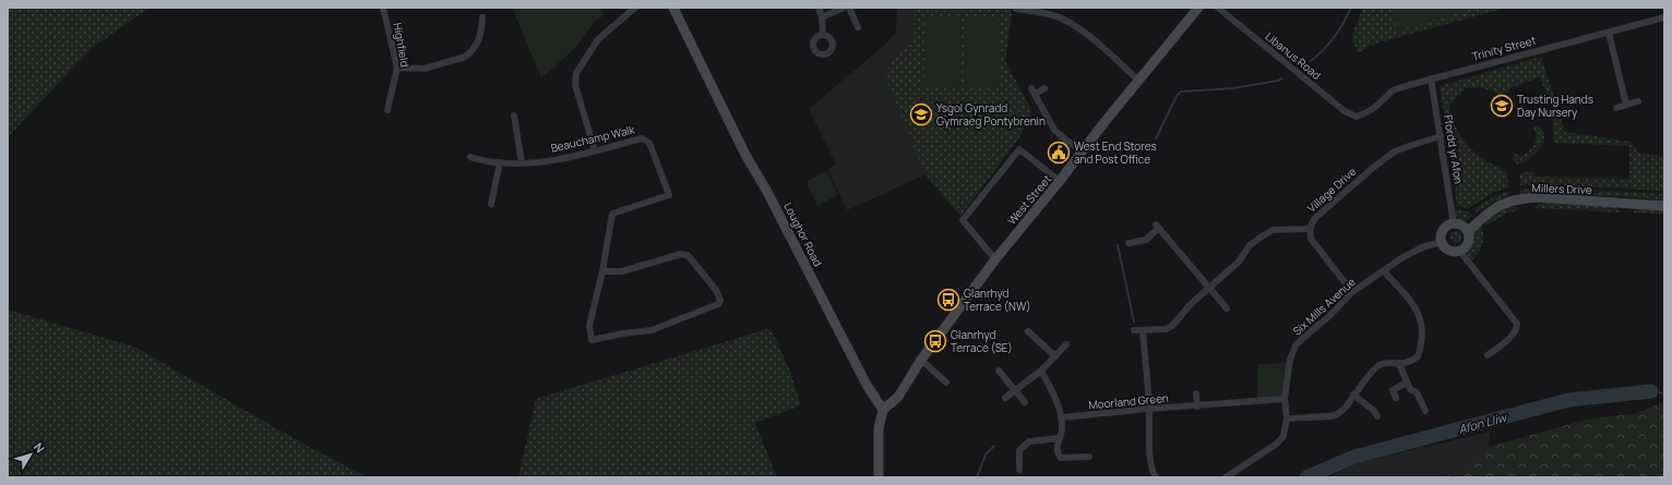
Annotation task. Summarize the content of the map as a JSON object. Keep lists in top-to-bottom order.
{
  "streets": {
    "main road": ["Millers Drive", "West Street", "Loughor Road"],
    "street": [
      "Highfield",
      "Trinity Street",
      "Libanus Road",
      "Beauchamp Walk",
      "Ffordd yr Afon",
      "Village Drive",
      "Six Mills Avenue",
      "Moorland Green"
    ]
  },
  "crossings": [
    ["Trinity Street", "Libanus Road"],
    ["Trinity Street", "Ffordd yr Afon"],
    ["Ffordd yr Afon", "Millers Drive"],
    ["Ffordd yr Afon", "Village Drive"],
    ["Ffordd yr Afon", "Six Mills Avenue"],
    ["Millers Drive", "Six Mills Avenue"],
    ["Village Drive", "Six Mills Avenue"],
    ["West Street", "Loughor Road"],
    ["Six Mills Avenue", "Moorland Green"]
  ],
  "water": ["Afon Lliw"],
  "places": {
    "school or university": ["Trusting Hands Day Nursery", "Ysgol Gynradd Gymraeg Pontybrenin"],
    "public building": ["West End Stores and Post Office"],
    "bus stop": ["Glanrhyd Terrace (NW)", "Glanrhyd Terrace (SE)"]
  },
  "north": "top right"
}
